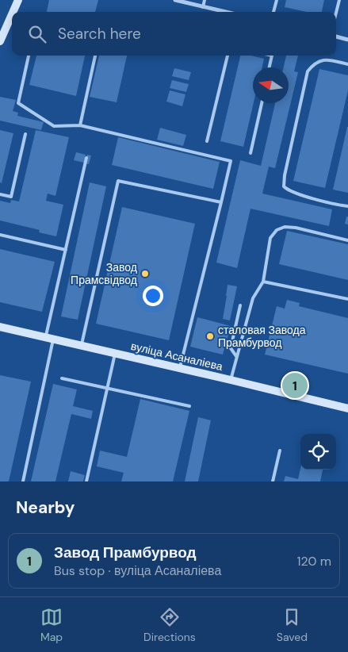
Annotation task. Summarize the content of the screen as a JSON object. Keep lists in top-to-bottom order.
{
  "streets": {
    "street": ["вуліца Асаналіева"]
  },
  "places": ["Завод Прамсвідвод", "сталовая Завода Прамбурвод"],
  "north": "left",
  "page": {
    "search": "Search here",
    "pins": "1",
    "heading": "Nearby",
    "list": [
      {
        "mark": "1",
        "name": "Завод Прамбурвод",
        "note": "Bus stop · вуліца Асаналіева",
        "value": "120 m"
      }
    ],
    "nav": ["Map", "Directions", "Saved"]
  }
}
